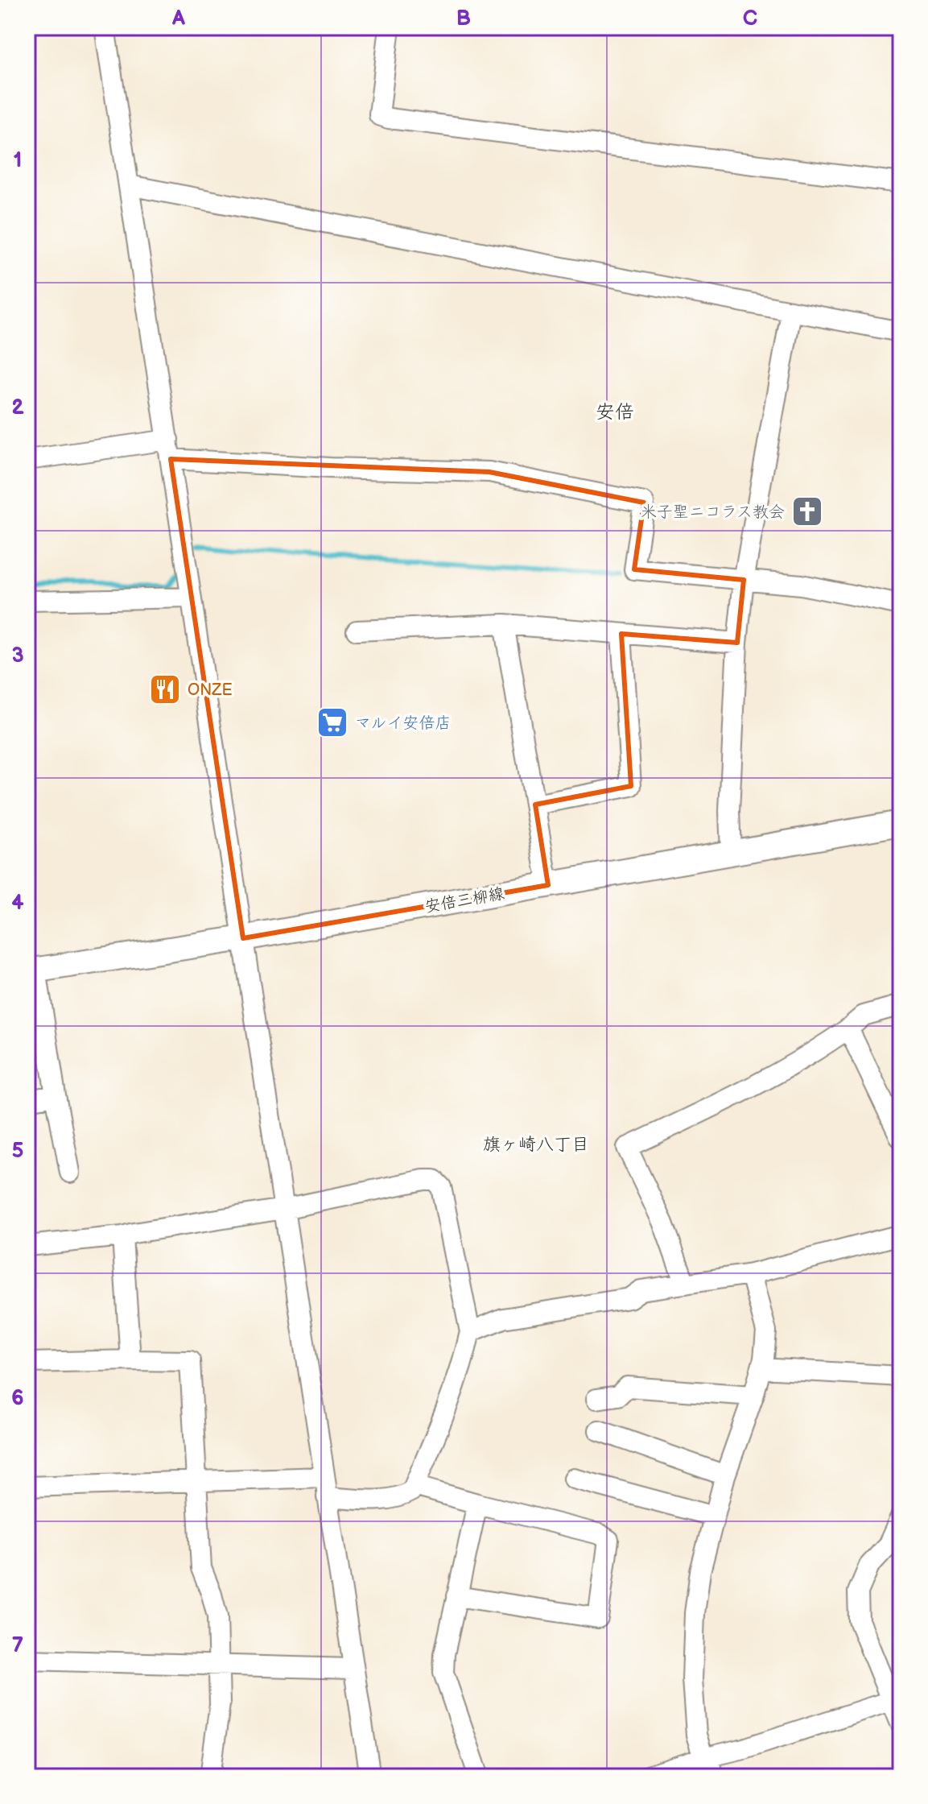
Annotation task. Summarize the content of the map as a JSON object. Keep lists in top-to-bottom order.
{
  "streets": {
    "street": ["安倍三柳線"]
  },
  "districts": ["安倍", "旗ヶ崎八丁目"],
  "places": {
    "church": ["米子聖ニコラス教会"],
    "restaurant": ["ONZE"],
    "supermarket": ["マルイ安倍店"]
  },
  "grid": {
    "columns": ["A", "B", "C"],
    "rows": [
      "1",
      "2",
      "3",
      "4",
      "5",
      "6",
      "7"
    ]
  }
}
